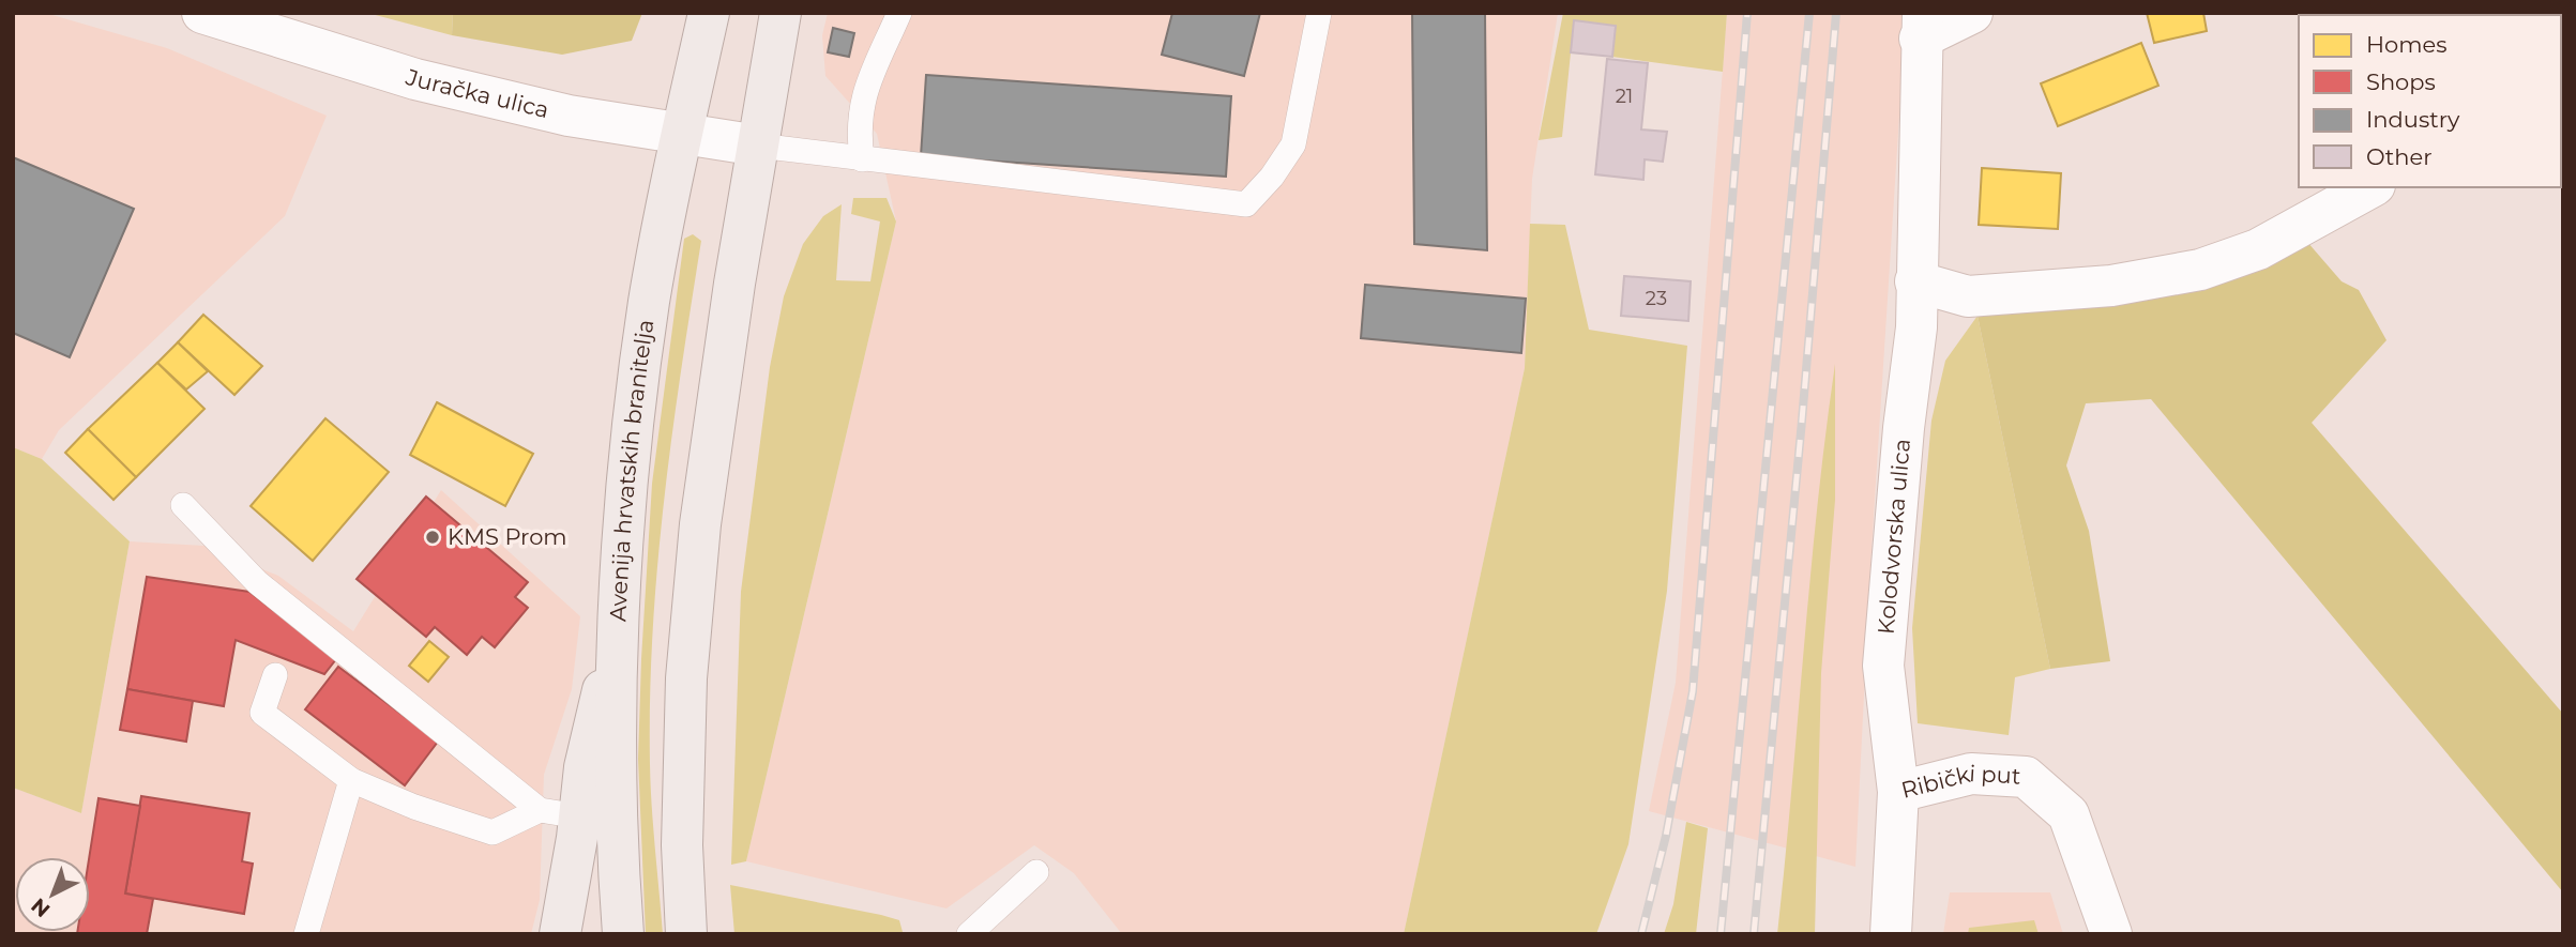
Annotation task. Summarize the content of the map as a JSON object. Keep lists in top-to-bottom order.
{
  "streets": {
    "main road": ["Avenija hrvatskih branitelja"],
    "street": ["Juračka ulica", "Kolodvorska ulica", "Ribički put"]
  },
  "crossings": [
    ["Juračka ulica", "Avenija hrvatskih branitelja"],
    ["Kolodvorska ulica", "Ribički put"]
  ],
  "places": ["KMS Prom"],
  "house_numbers": ["21", "23"],
  "legend": [
    "Homes",
    "Shops",
    "Industry",
    "Other"
  ],
  "north": "bottom left"
}
